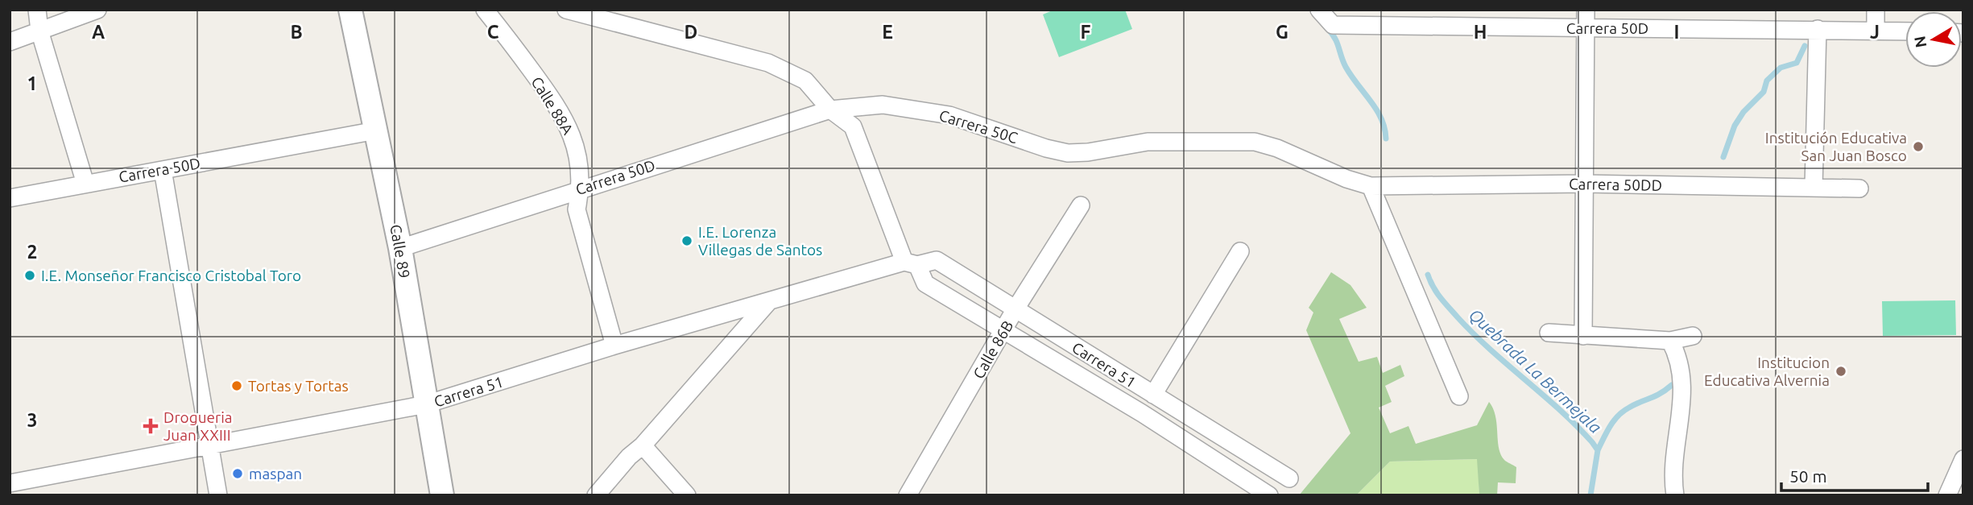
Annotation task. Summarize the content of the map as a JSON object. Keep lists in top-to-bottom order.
{
  "streets": {
    "street": [
      "Carrera 50D",
      "Calle 88A",
      "Carrera 50C",
      "Carrera 50DD",
      "Calle 89",
      "Calle 86B",
      "Carrera 51"
    ]
  },
  "crossings": [
    ["Carrera 50D", "Calle 88A"],
    ["Carrera 50D", "Carrera 50C"],
    ["Carrera 50D", "Calle 89"],
    ["Calle 88A", "Carrera 51"],
    ["Carrera 50C", "Carrera 50DD"],
    ["Calle 89", "Carrera 51"],
    ["Calle 86B", "Carrera 51"]
  ],
  "water": ["Quebrada La Bermejala"],
  "places": {
    "other": [
      "Institución Educativa San Juan Bosco",
      "I.E. Lorenza Villegas de Santos",
      "I.E. Monseñor Francisco Cristobal Toro",
      "Institucion Educativa Alvernia",
      "Tortas y Tortas",
      "maspan"
    ],
    "health": ["Drogueria Juan XXIII"]
  },
  "scale_bar": "50 m",
  "north": "left",
  "grid": {
    "columns": [
      "A",
      "B",
      "C",
      "D",
      "E",
      "F",
      "G",
      "H",
      "I",
      "J"
    ],
    "rows": ["1", "2", "3"]
  }
}
